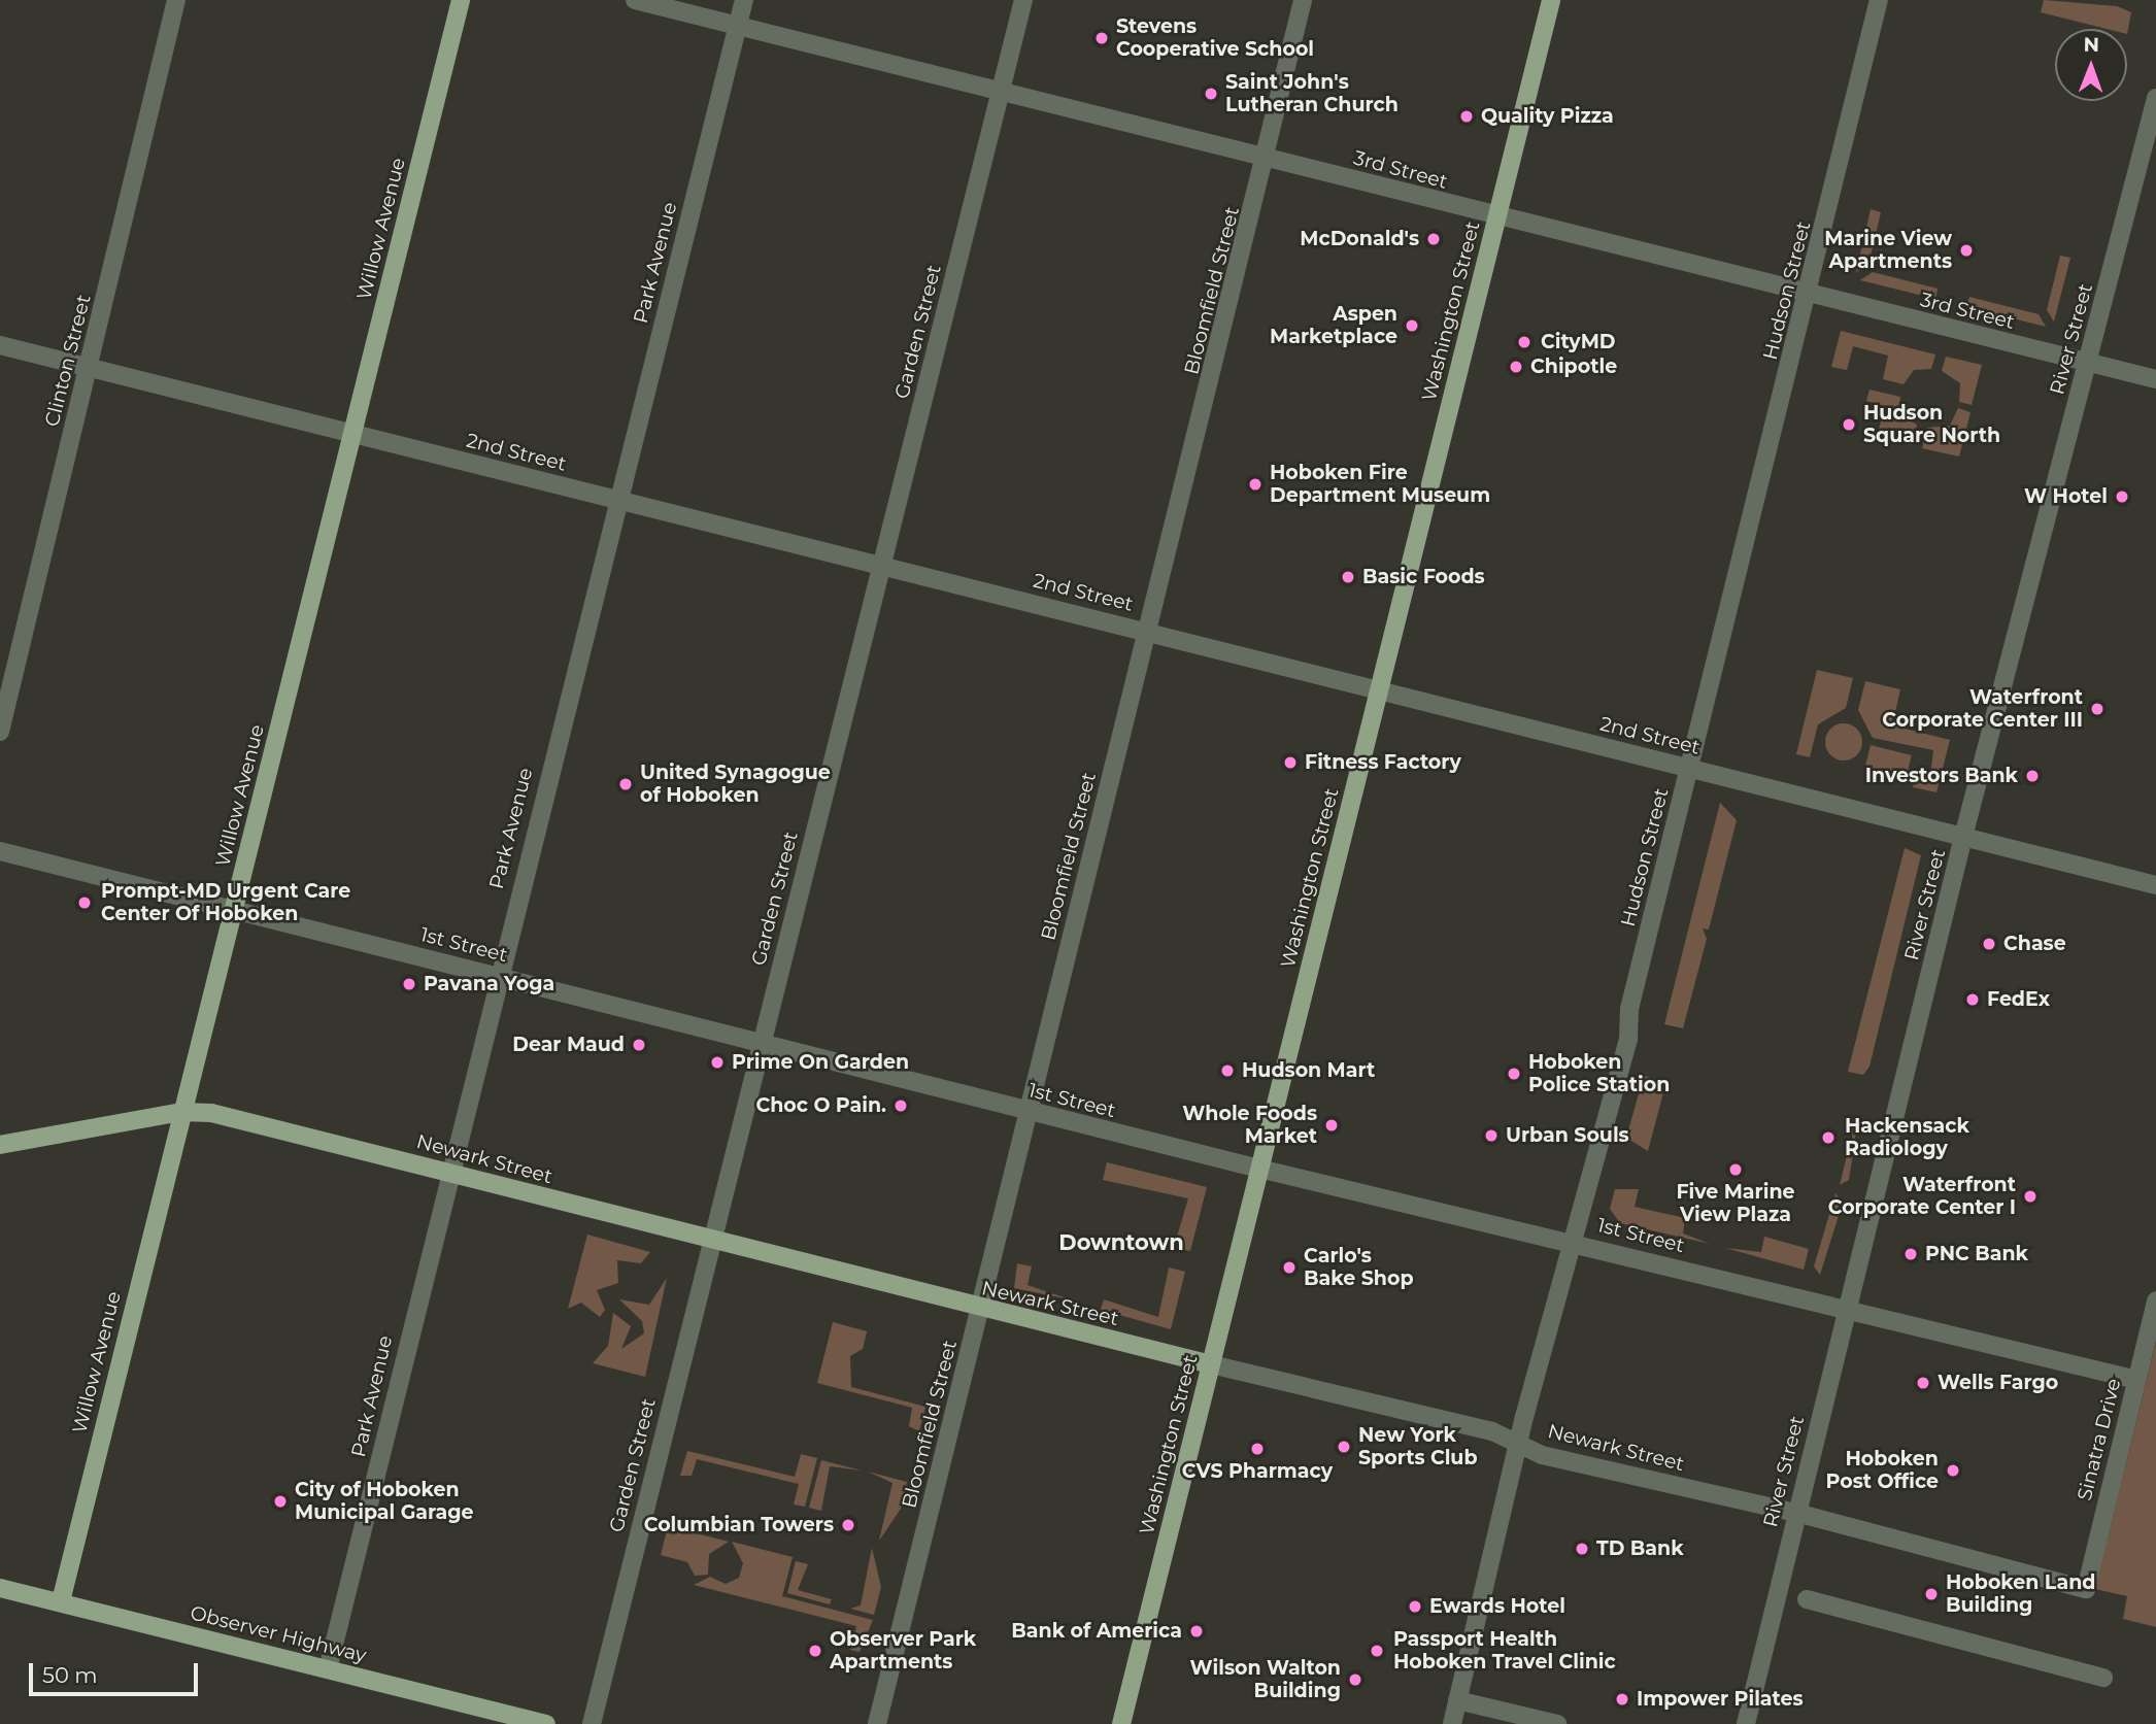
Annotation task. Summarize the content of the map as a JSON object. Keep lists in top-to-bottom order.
{
  "streets": {
    "main road": [
      "Willow Avenue",
      "Washington Street",
      "Newark Street",
      "Observer Highway"
    ],
    "street": [
      "3rd Street",
      "Park Avenue",
      "Bloomfield Street",
      "Hudson Street",
      "Garden Street",
      "River Street",
      "Clinton Street",
      "2nd Street",
      "1st Street",
      "Sinatra Drive"
    ]
  },
  "crossings": [
    ["3rd Street", "Park Avenue"],
    ["3rd Street", "Bloomfield Street"],
    ["3rd Street", "Hudson Street"],
    ["3rd Street", "Washington Street"],
    ["3rd Street", "Garden Street"],
    ["3rd Street", "River Street"],
    ["Willow Avenue", "2nd Street"],
    ["Willow Avenue", "1st Street"],
    ["Willow Avenue", "Newark Street"],
    ["Willow Avenue", "Observer Highway"],
    ["Park Avenue", "2nd Street"],
    ["Park Avenue", "1st Street"],
    ["Park Avenue", "Newark Street"],
    ["Park Avenue", "Observer Highway"],
    ["Bloomfield Street", "2nd Street"],
    ["Bloomfield Street", "1st Street"],
    ["Bloomfield Street", "Newark Street"],
    ["Hudson Street", "2nd Street"],
    ["Hudson Street", "1st Street"],
    ["Hudson Street", "Newark Street"],
    ["Washington Street", "2nd Street"],
    ["Washington Street", "1st Street"],
    ["Washington Street", "Newark Street"],
    ["Garden Street", "2nd Street"],
    ["Garden Street", "1st Street"],
    ["Garden Street", "Newark Street"],
    ["River Street", "2nd Street"],
    ["River Street", "1st Street"],
    ["River Street", "Newark Street"],
    ["Clinton Street", "2nd Street"],
    ["1st Street", "Sinatra Drive"],
    ["Newark Street", "Sinatra Drive"]
  ],
  "districts": ["Downtown"],
  "places": [
    "Stevens Cooperative School",
    "Saint John's Lutheran Church",
    "Quality Pizza",
    "McDonald's",
    "Marine View Apartments",
    "Aspen Marketplace",
    "CityMD",
    "Chipotle",
    "Hudson Square North",
    "Hoboken Fire Department Museum",
    "W Hotel",
    "Basic Foods",
    "Waterfront Corporate Center III",
    "Fitness Factory",
    "Investors Bank",
    "United Synagogue of Hoboken",
    "Prompt-MD Urgent Care Center Of Hoboken",
    "Chase",
    "Pavana Yoga",
    "FedEx",
    "Dear Maud",
    "Prime On Garden",
    "Hudson Mart",
    "Hoboken Police Station",
    "Choc O Pain.",
    "Whole Foods Market",
    "Urban Souls",
    "Hackensack Radiology",
    "Five Marine View Plaza",
    "Waterfront Corporate Center I",
    "PNC Bank",
    "Carlo's Bake Shop",
    "Wells Fargo",
    "New York Sports Club",
    "CVS Pharmacy",
    "Hoboken Post Office",
    "City of Hoboken Municipal Garage",
    "Columbian Towers",
    "TD Bank",
    "Hoboken Land Building",
    "Ewards Hotel",
    "Bank of America",
    "Observer Park Apartments",
    "Passport Health Hoboken Travel Clinic",
    "Wilson Walton Building",
    "Impower Pilates"
  ],
  "scale_bar": "50 m",
  "north": "top"
}
